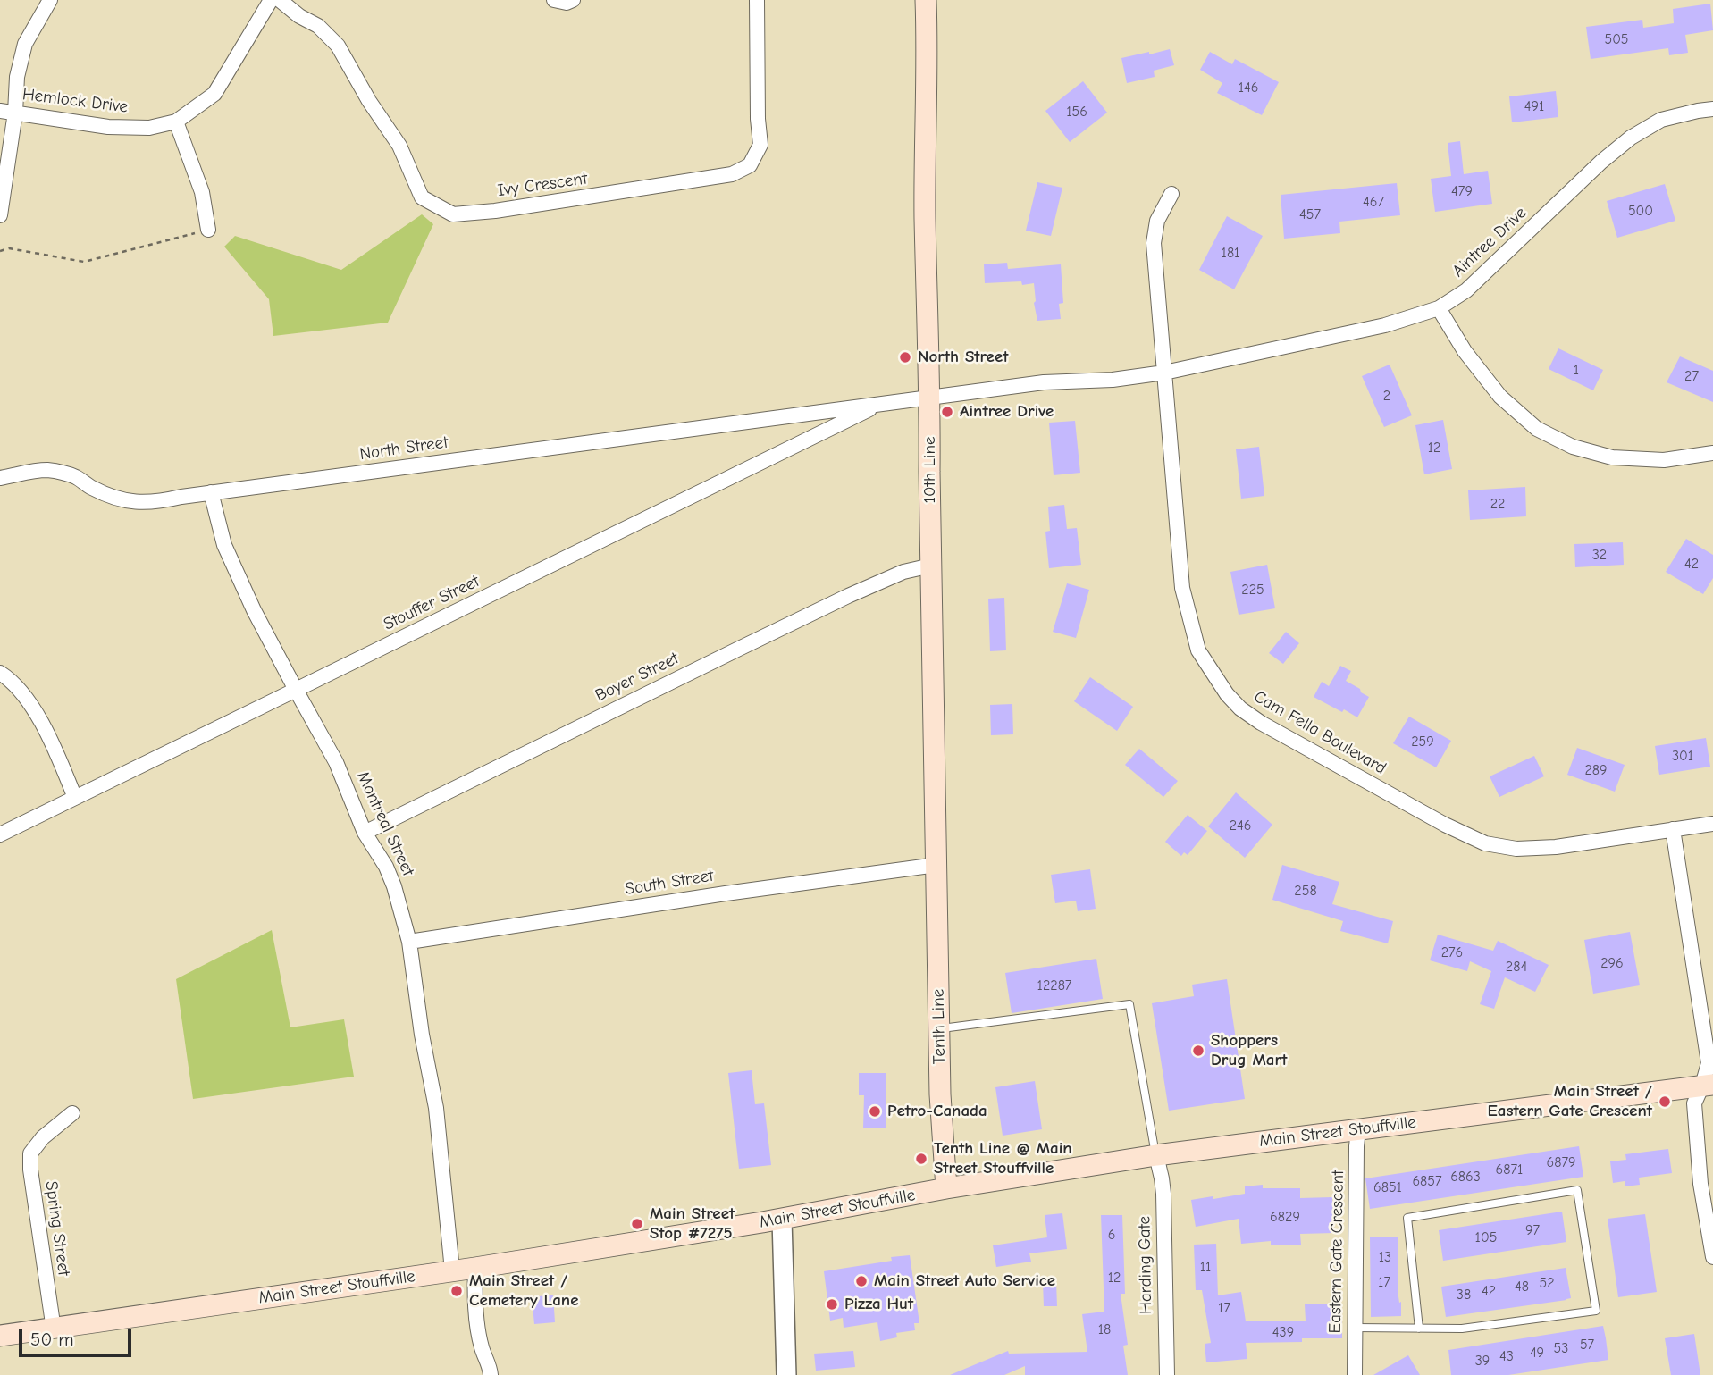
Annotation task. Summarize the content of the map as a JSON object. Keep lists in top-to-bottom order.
{
  "streets": {
    "main road": ["10th Line", "Tenth Line", "Main Street Stouffville"],
    "street": [
      "Hemlock Drive",
      "Ivy Crescent",
      "Aintree Drive",
      "North Street",
      "Stouffer Street",
      "Boyer Street",
      "Cam Fella Boulevard",
      "Montreal Street",
      "South Street",
      "Spring Street",
      "Eastern Gate Crescent",
      "Harding Gate"
    ]
  },
  "crossings": [
    ["Aintree Drive", "North Street"],
    ["Aintree Drive", "10th Line"],
    ["Aintree Drive", "Cam Fella Boulevard"],
    ["North Street", "10th Line"],
    ["North Street", "Stouffer Street"],
    ["North Street", "Montreal Street"],
    ["10th Line", "Boyer Street"],
    ["10th Line", "South Street"],
    ["10th Line", "Tenth Line"],
    ["Stouffer Street", "Montreal Street"],
    ["Boyer Street", "Montreal Street"],
    ["Montreal Street", "South Street"],
    ["Montreal Street", "Main Street Stouffville"],
    ["South Street", "Tenth Line"],
    ["Tenth Line", "Main Street Stouffville"],
    ["Main Street Stouffville", "Spring Street"],
    ["Main Street Stouffville", "Eastern Gate Crescent"],
    ["Main Street Stouffville", "Harding Gate"]
  ],
  "places": [
    "North Street",
    "Aintree Drive",
    "Shoppers Drug Mart",
    "Main Street / Eastern Gate Crescent",
    "Petro-Canada",
    "Tenth Line @ Main Street Stouffville",
    "Main Street Stop #7275",
    "Main Street Auto Service",
    "Main Street / Cemetery Lane",
    "Pizza Hut"
  ],
  "house_numbers": [
    "505",
    "146",
    "491",
    "156",
    "479",
    "467",
    "500",
    "457",
    "181",
    "1",
    "27",
    "2",
    "12",
    "22",
    "32",
    "42",
    "225",
    "259",
    "301",
    "289",
    "246",
    "258",
    "276",
    "296",
    "284",
    "12287",
    "6879",
    "6871",
    "6863",
    "6857",
    "6851",
    "6829",
    "97",
    "6",
    "105",
    "13",
    "11",
    "12",
    "17",
    "52",
    "48",
    "42",
    "38",
    "17",
    "18",
    "439",
    "57",
    "53",
    "49",
    "43",
    "39"
  ],
  "scale_bar": "50 m"
}
